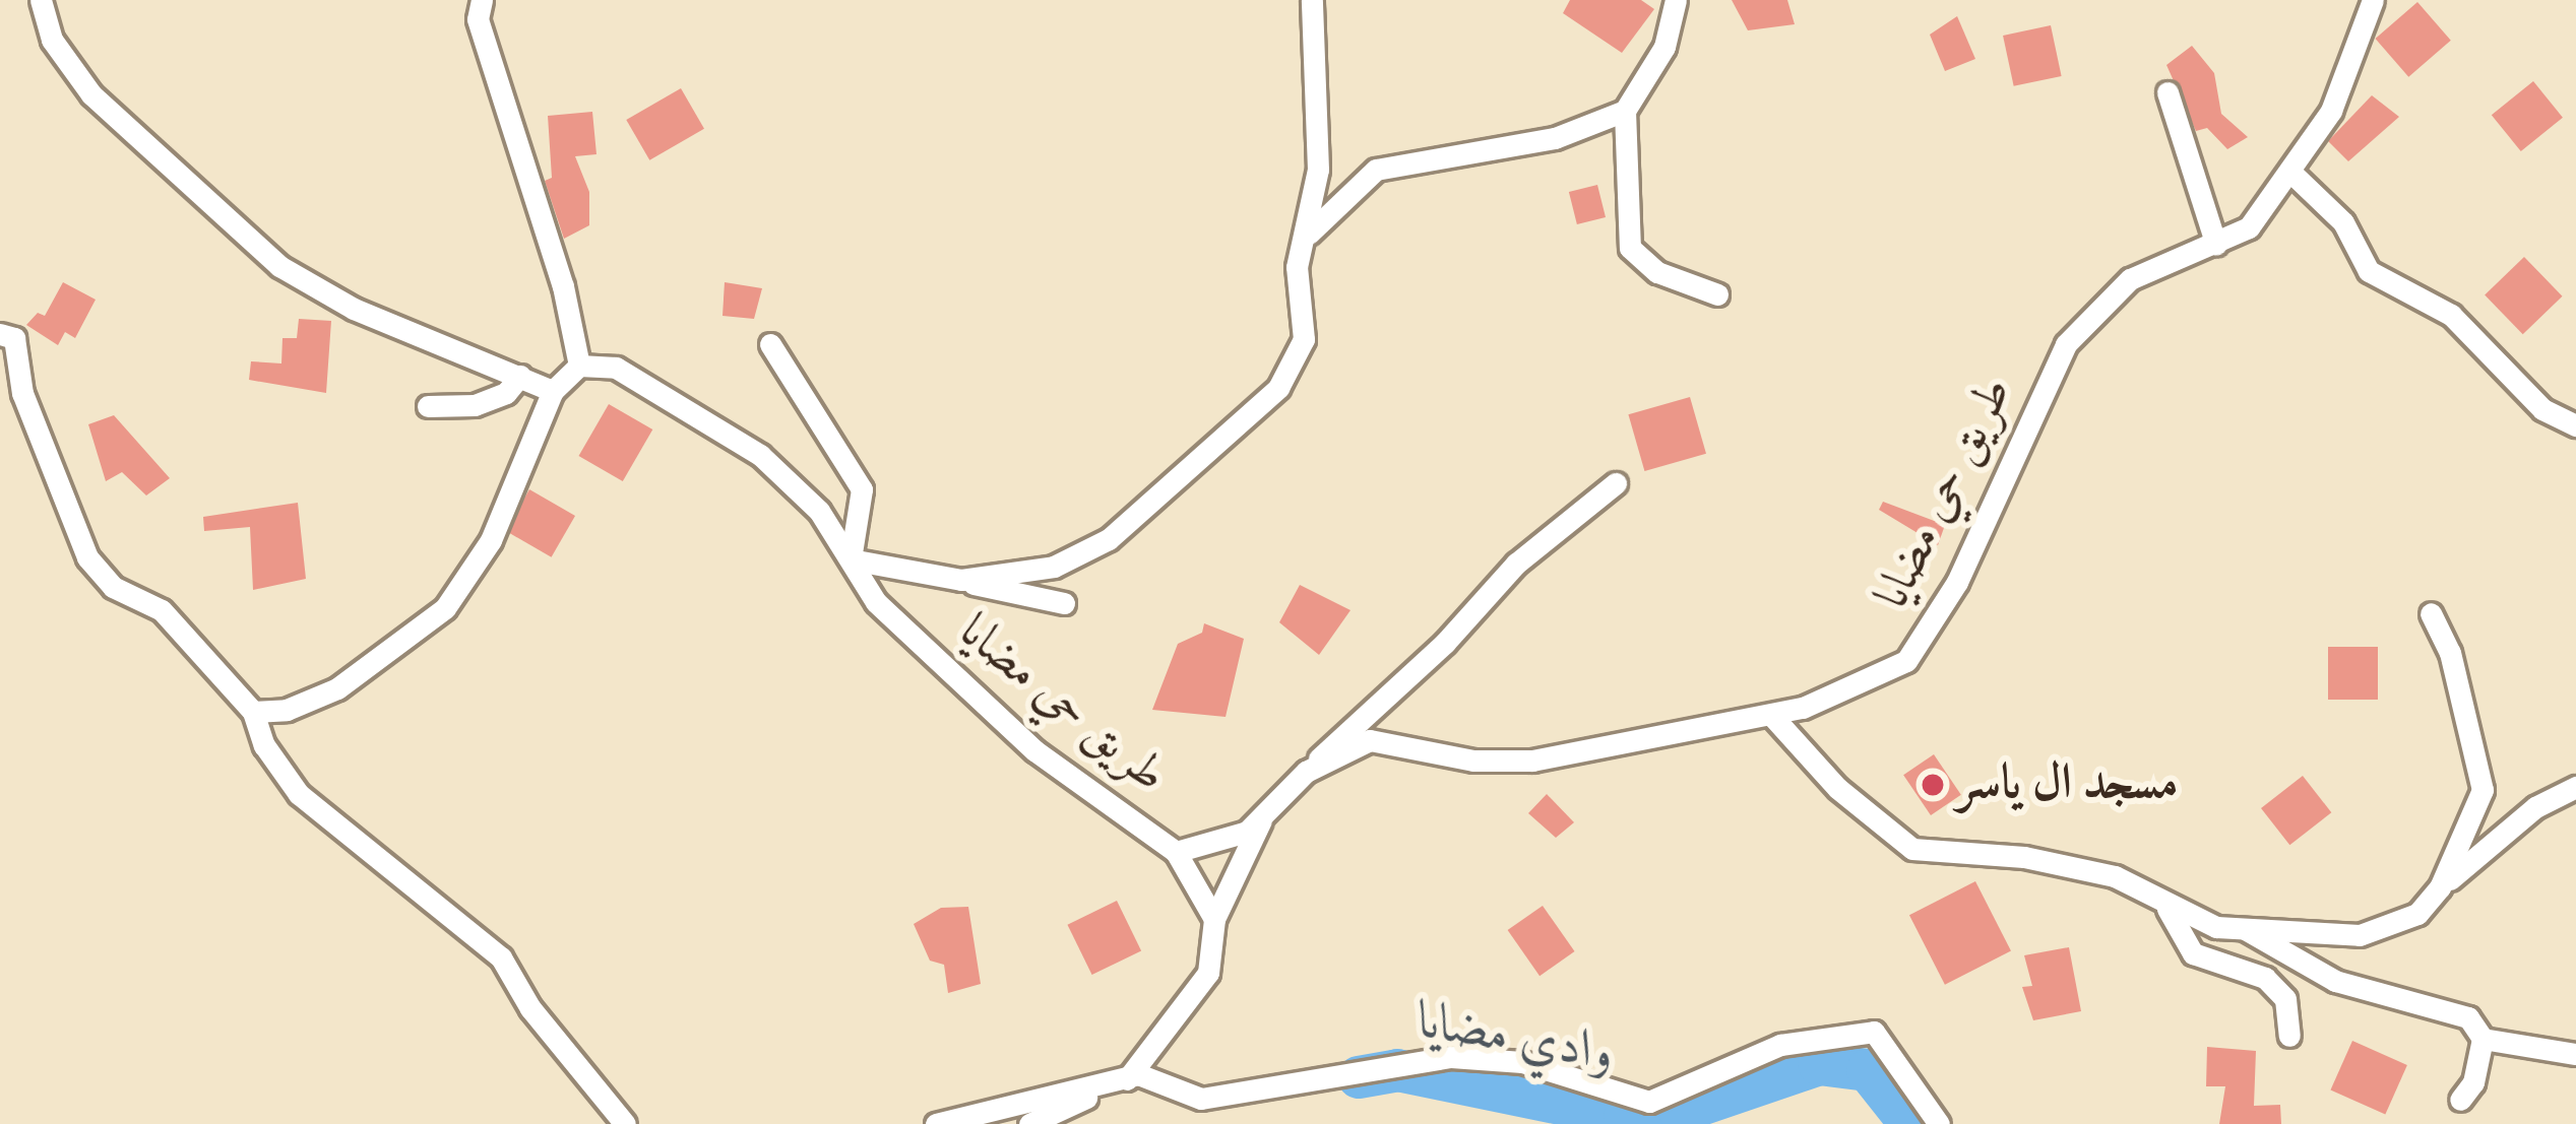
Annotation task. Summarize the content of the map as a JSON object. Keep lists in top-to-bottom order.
{
  "streets": {
    "street": ["طريق حي مضايا"]
  },
  "water": ["وادي مضايا"],
  "places": ["مسجد ال ياسر"]
}
